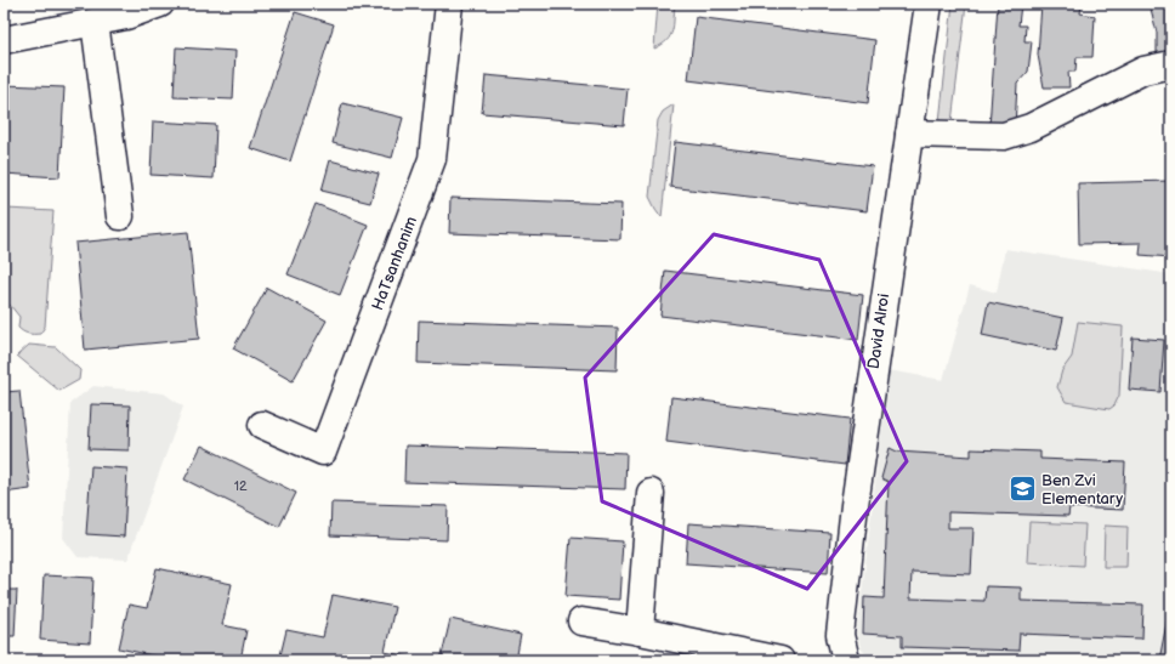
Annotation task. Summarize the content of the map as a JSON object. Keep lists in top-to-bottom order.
{
  "streets": {
    "street": ["HaTsanhanim", "David Alroi"]
  },
  "places": {
    "school or university": ["Ben Zvi Elementary"]
  },
  "house_numbers": ["12"]
}
